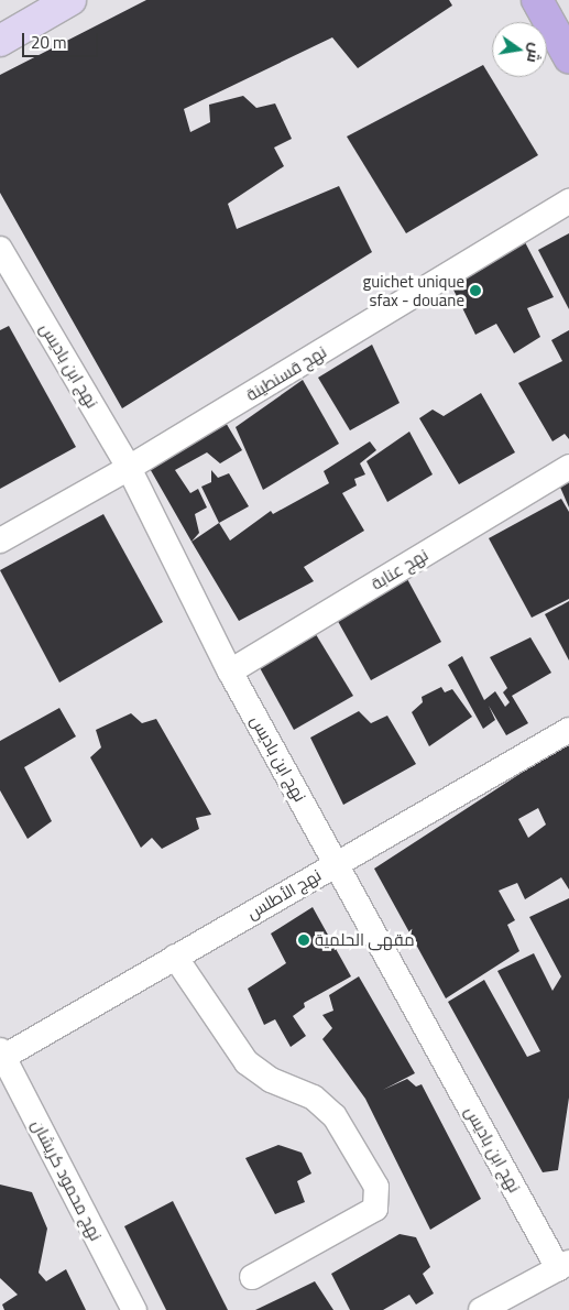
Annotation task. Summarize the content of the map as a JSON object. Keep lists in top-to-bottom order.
{
  "streets": {
    "street": [
      "نهج ابن باديس",
      "نهج قسنطينة",
      "نهج عنابة",
      "نهج الأطلس",
      "نهج محمود كريشان"
    ]
  },
  "crossings": [
    ["نهج ابن باديس", "نهج قسنطينة"],
    ["نهج ابن باديس", "نهج عنابة"],
    ["نهج ابن باديس", "نهج الأطلس"],
    ["نهج الأطلس", "نهج محمود كريشان"]
  ],
  "places": ["guichet unique sfax - douane", "مقهى الحلمية"],
  "scale_bar": "20 m",
  "north": "right"
}
